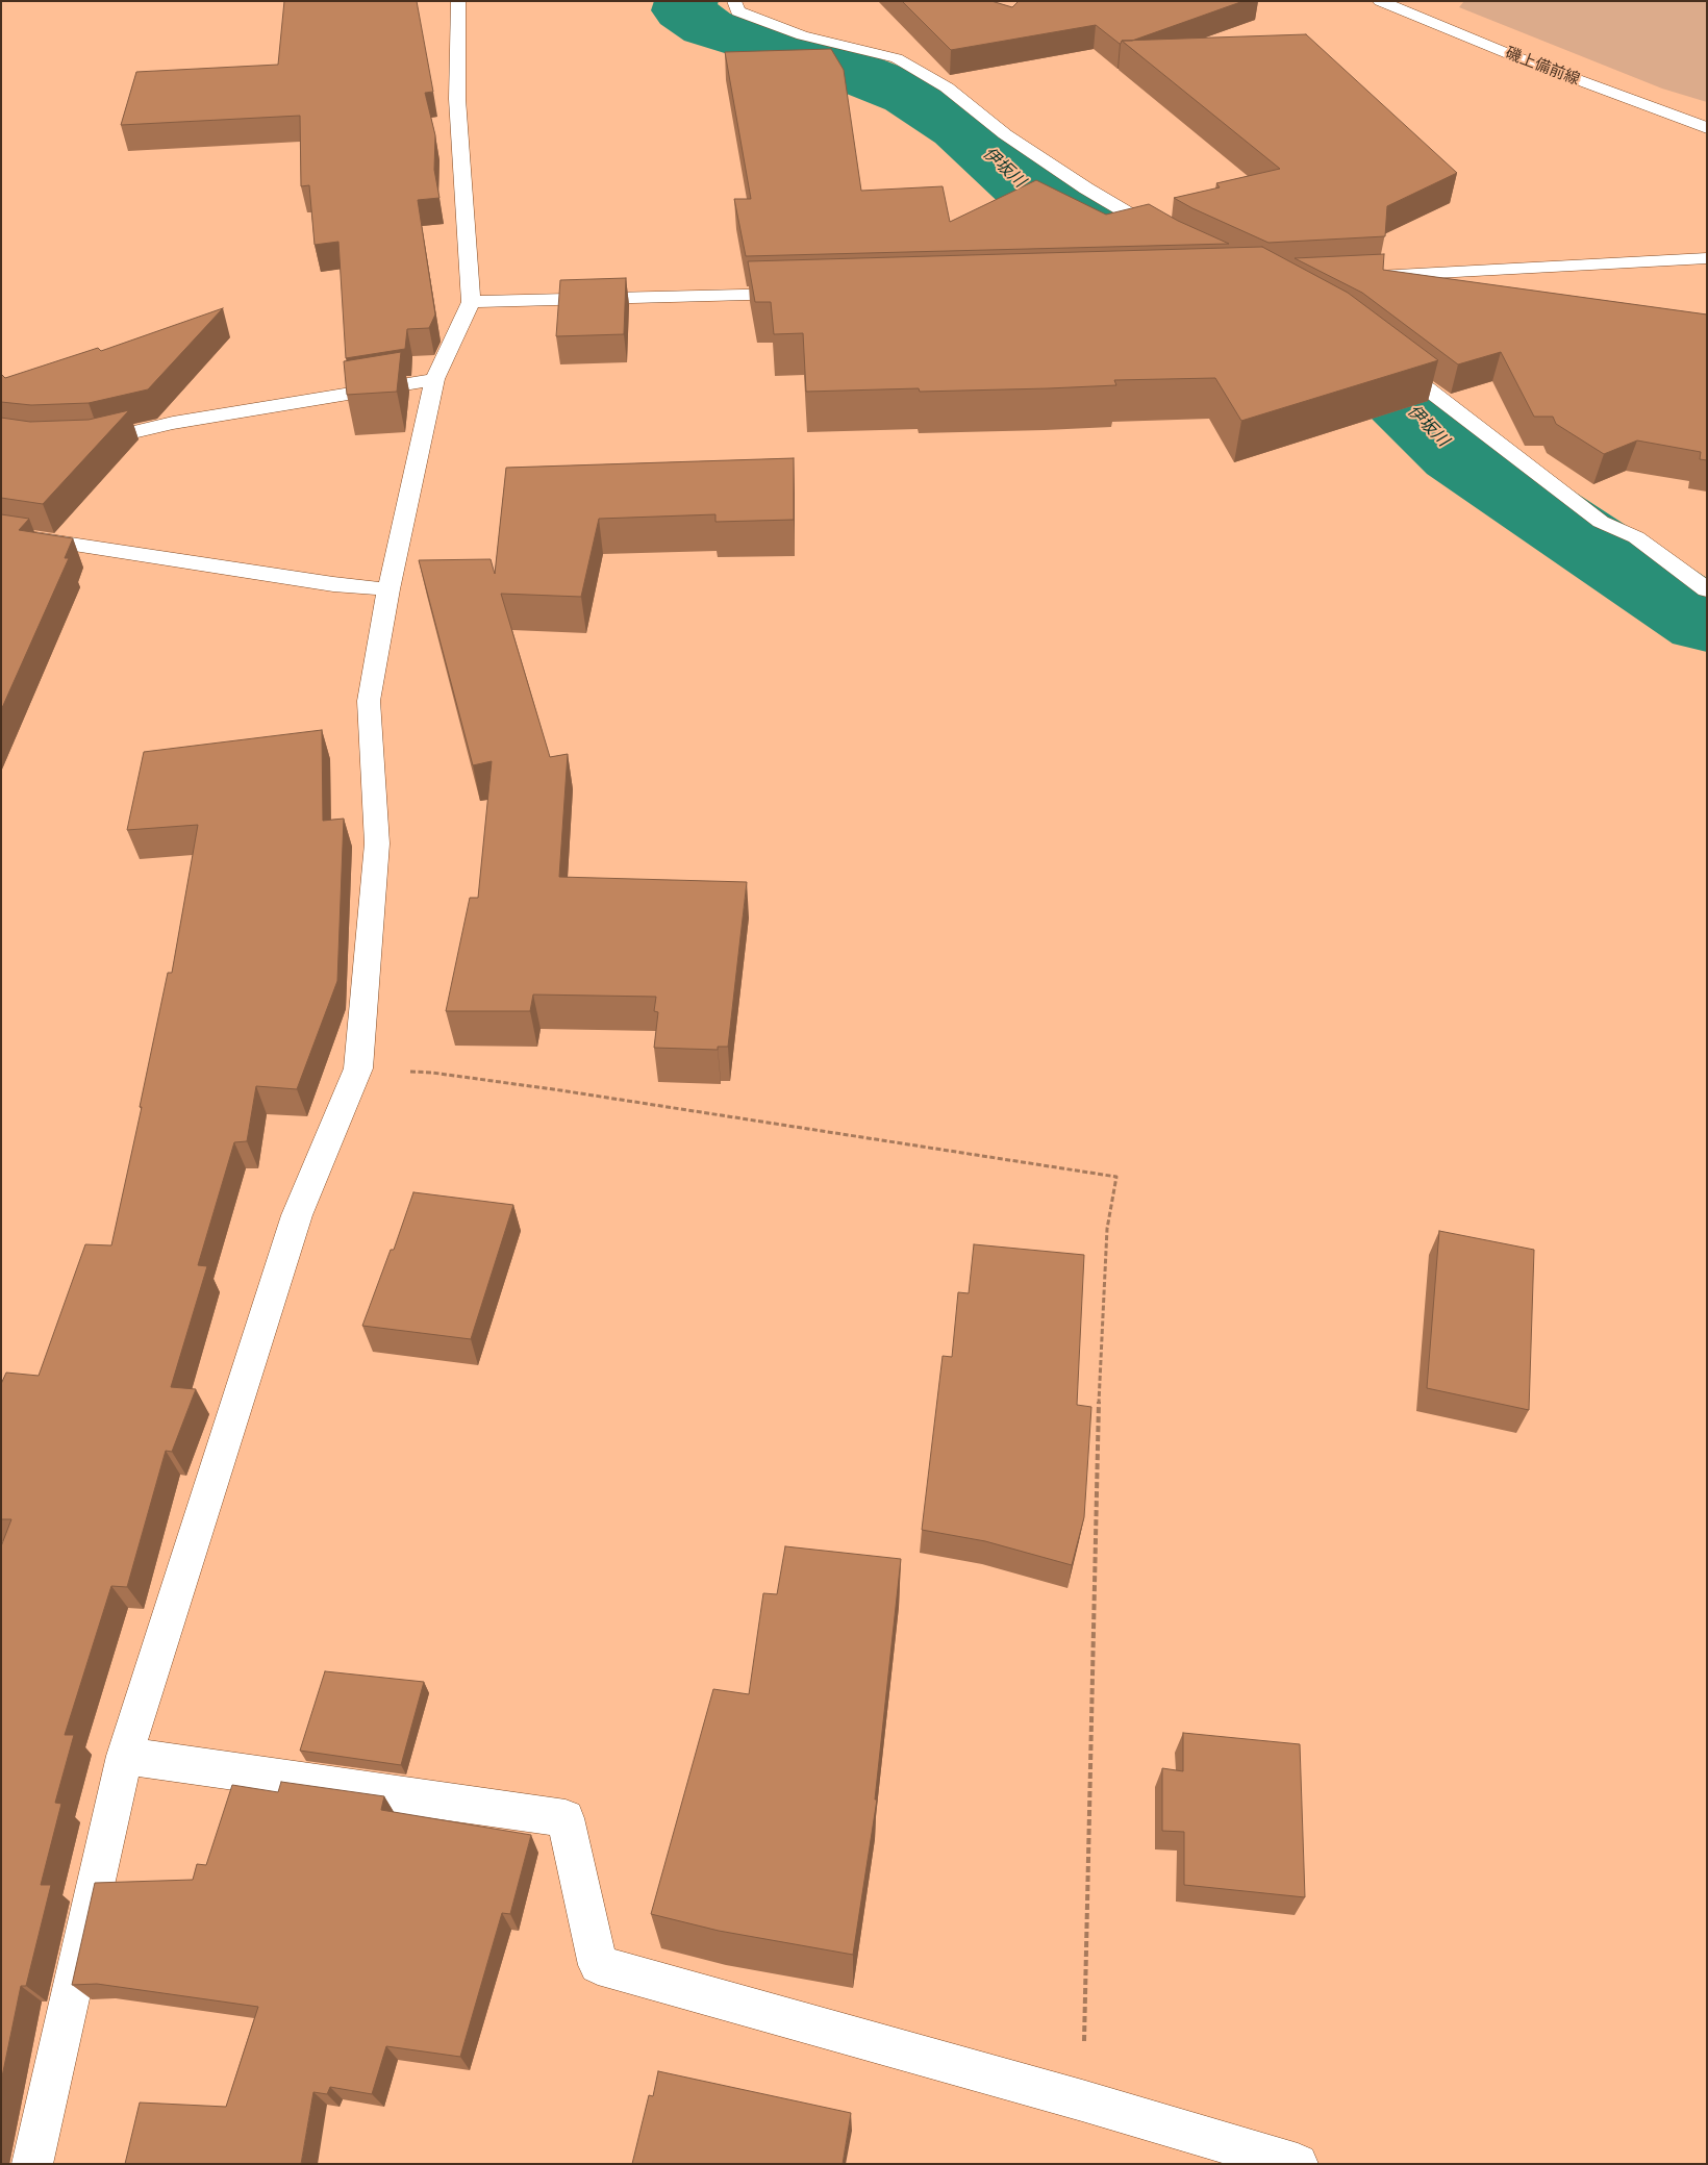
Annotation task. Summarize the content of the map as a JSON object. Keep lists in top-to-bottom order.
{
  "streets": {
    "street": ["磯上備前線"]
  },
  "water": ["伊坂川"]
}
